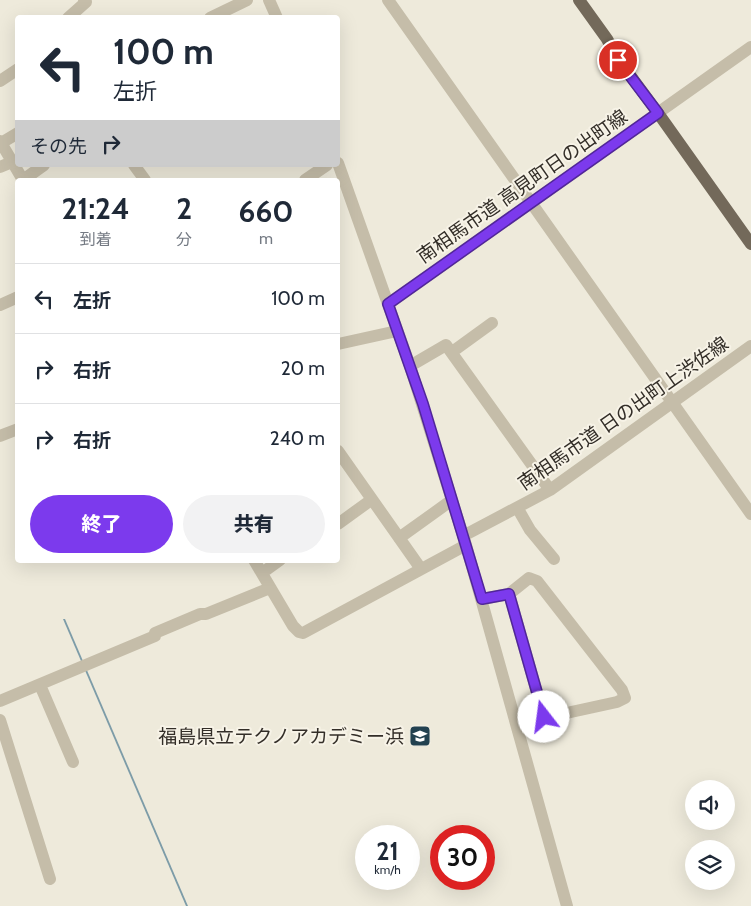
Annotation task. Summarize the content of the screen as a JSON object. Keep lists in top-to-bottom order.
{
  "streets": {
    "street": ["南相馬市道 高見町日の出町線", "南相馬市道 日の出町上渋佐線"]
  },
  "places": {
    "school or university": ["福島県立テクノアカデミー浜"]
  },
  "page": {
    "turn": ["100 m", "左折"],
    "then": "その先",
    "eta": [
      "21:24",
      "到着",
      "2",
      "分",
      "660",
      "m"
    ],
    "list": [
      {
        "name": "左折",
        "value": "100 m"
      },
      {
        "name": "右折",
        "value": "20 m"
      },
      {
        "name": "右折",
        "value": "240 m"
      }
    ],
    "buttons": ["終了", "共有"],
    "speed": "21 km/h",
    "limit": "30"
  }
}
